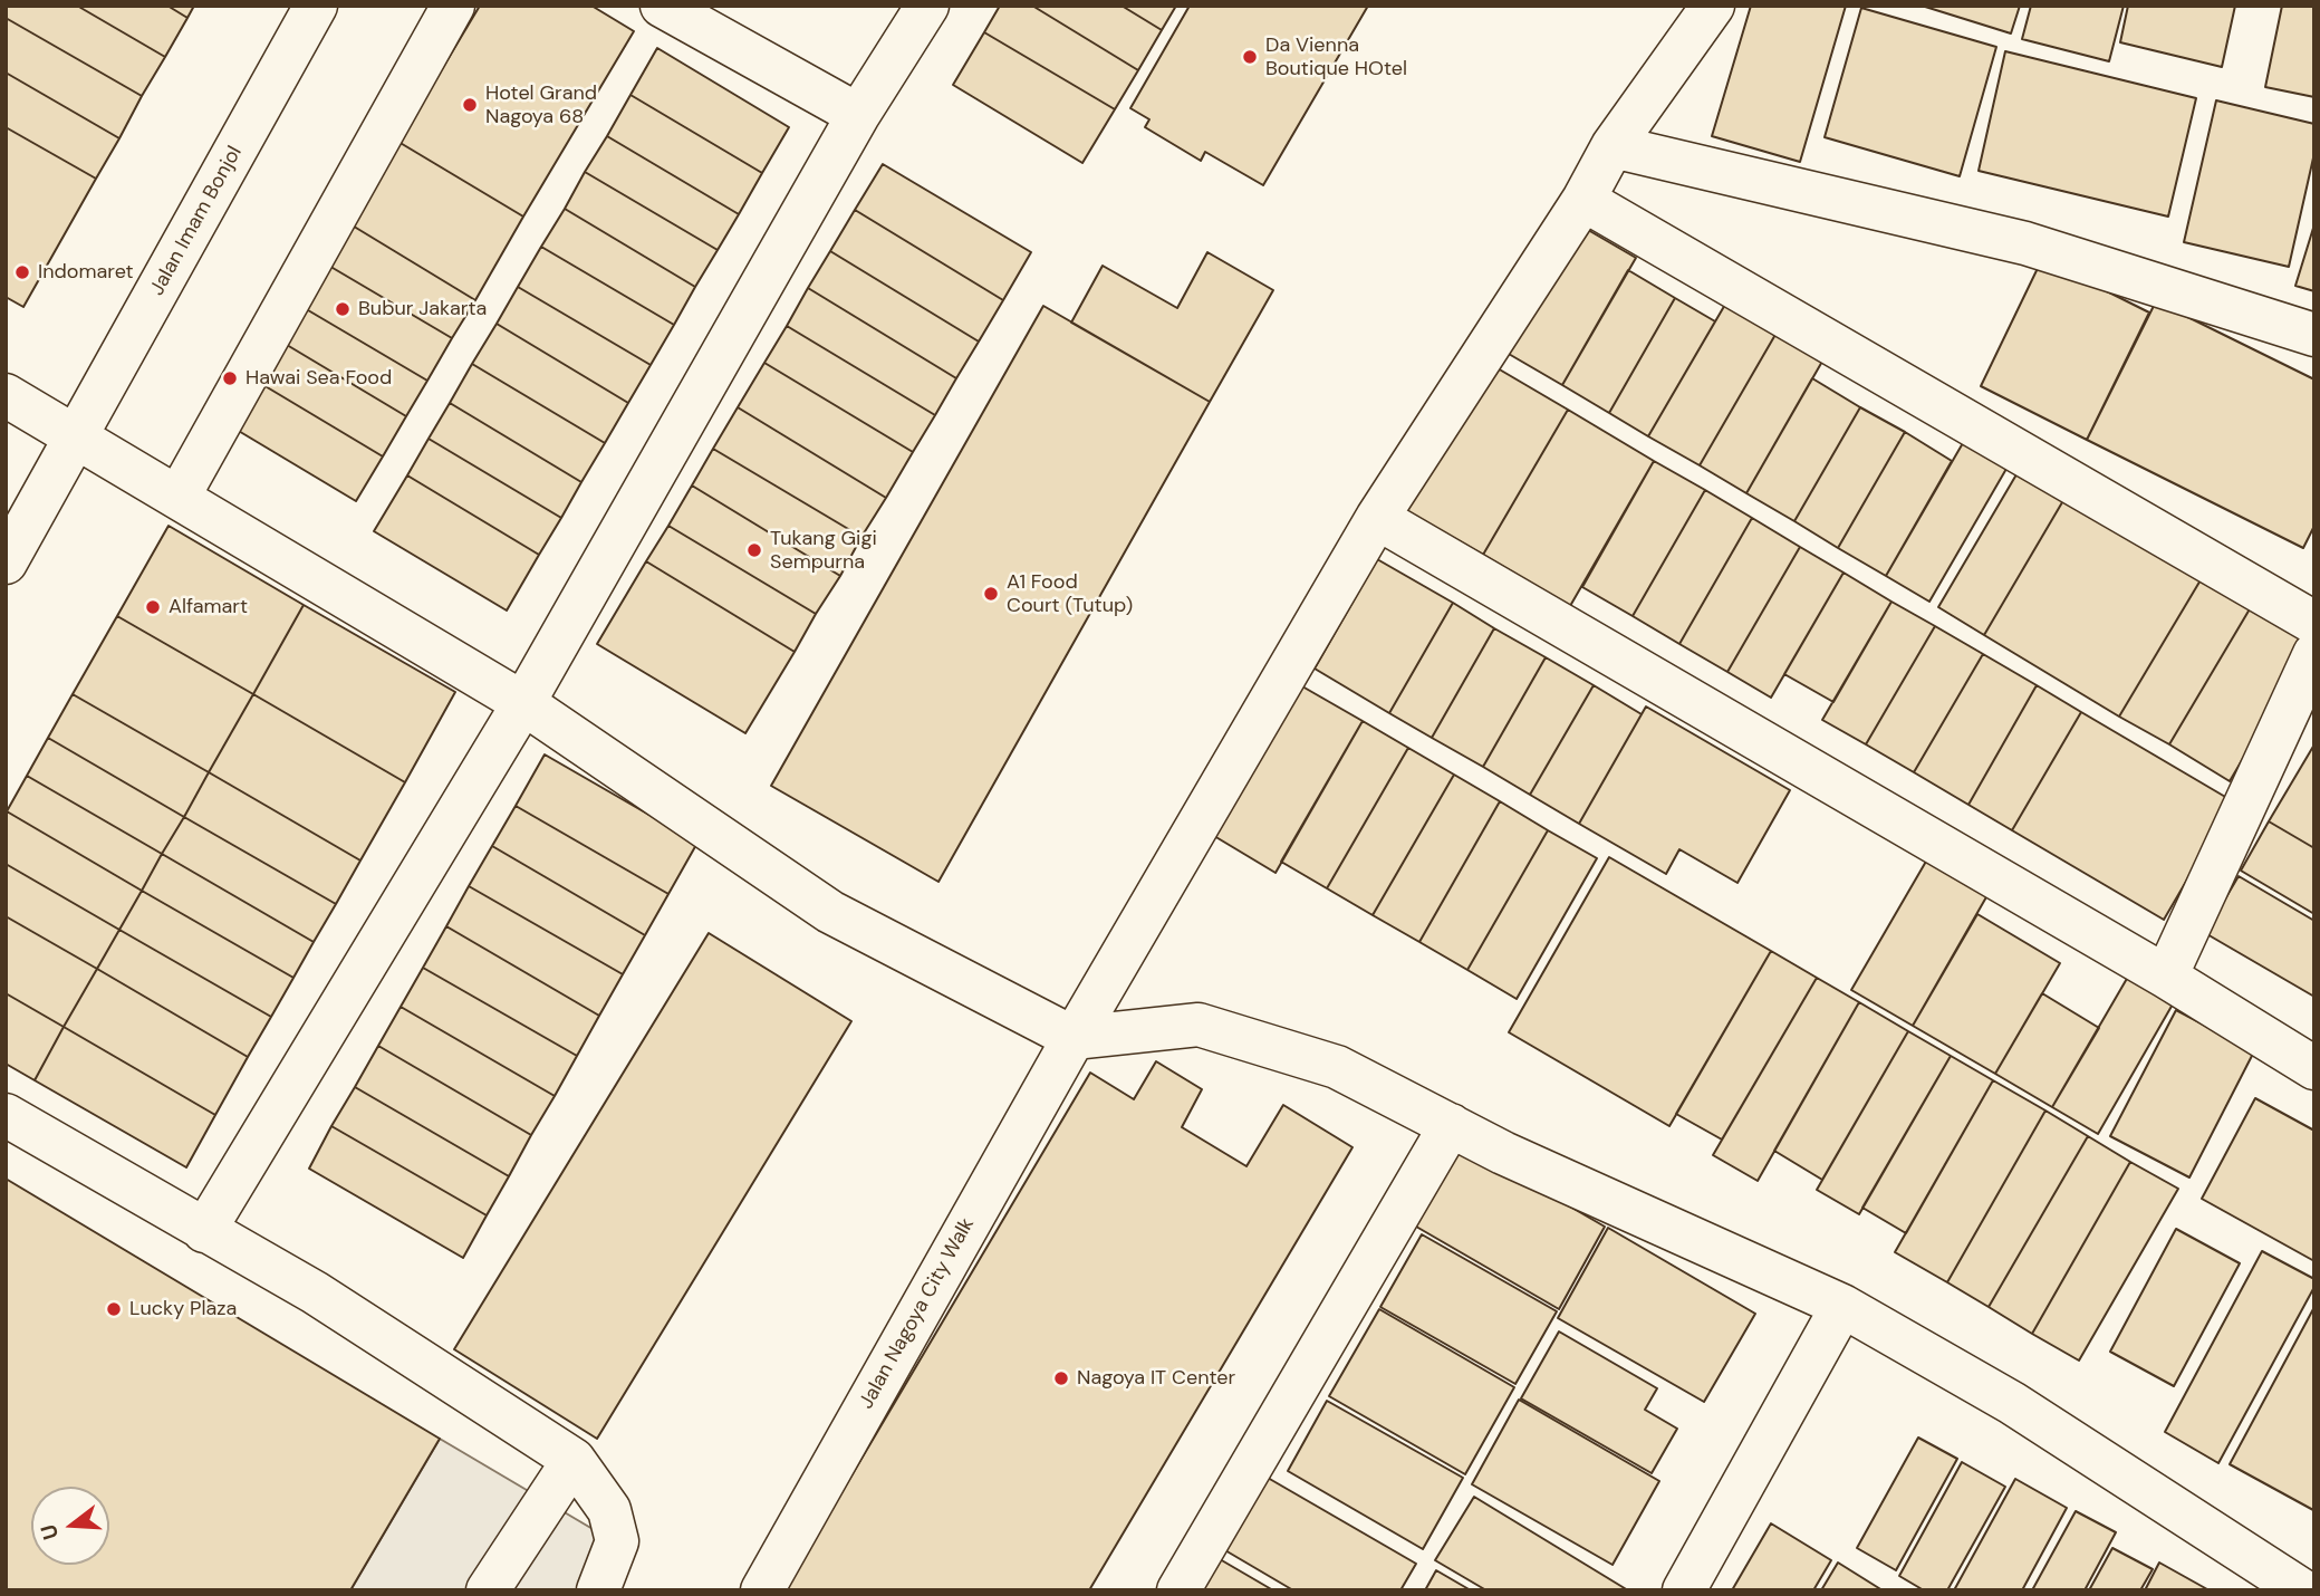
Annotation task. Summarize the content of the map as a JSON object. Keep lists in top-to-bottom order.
{
  "streets": {
    "street": ["Jalan Imam Bonjol", "Jalan Nagoya City Walk"]
  },
  "places": [
    "Da Vienna Boutique HOtel",
    "Hotel Grand Nagoya 68",
    "Indomaret",
    "Bubur Jakarta",
    "Hawai Sea Food",
    "Tukang Gigi Sempurna",
    "A1 Food Court (Tutup)",
    "Alfamart",
    "Lucky Plaza",
    "Nagoya IT Center"
  ],
  "north": "left"
}
